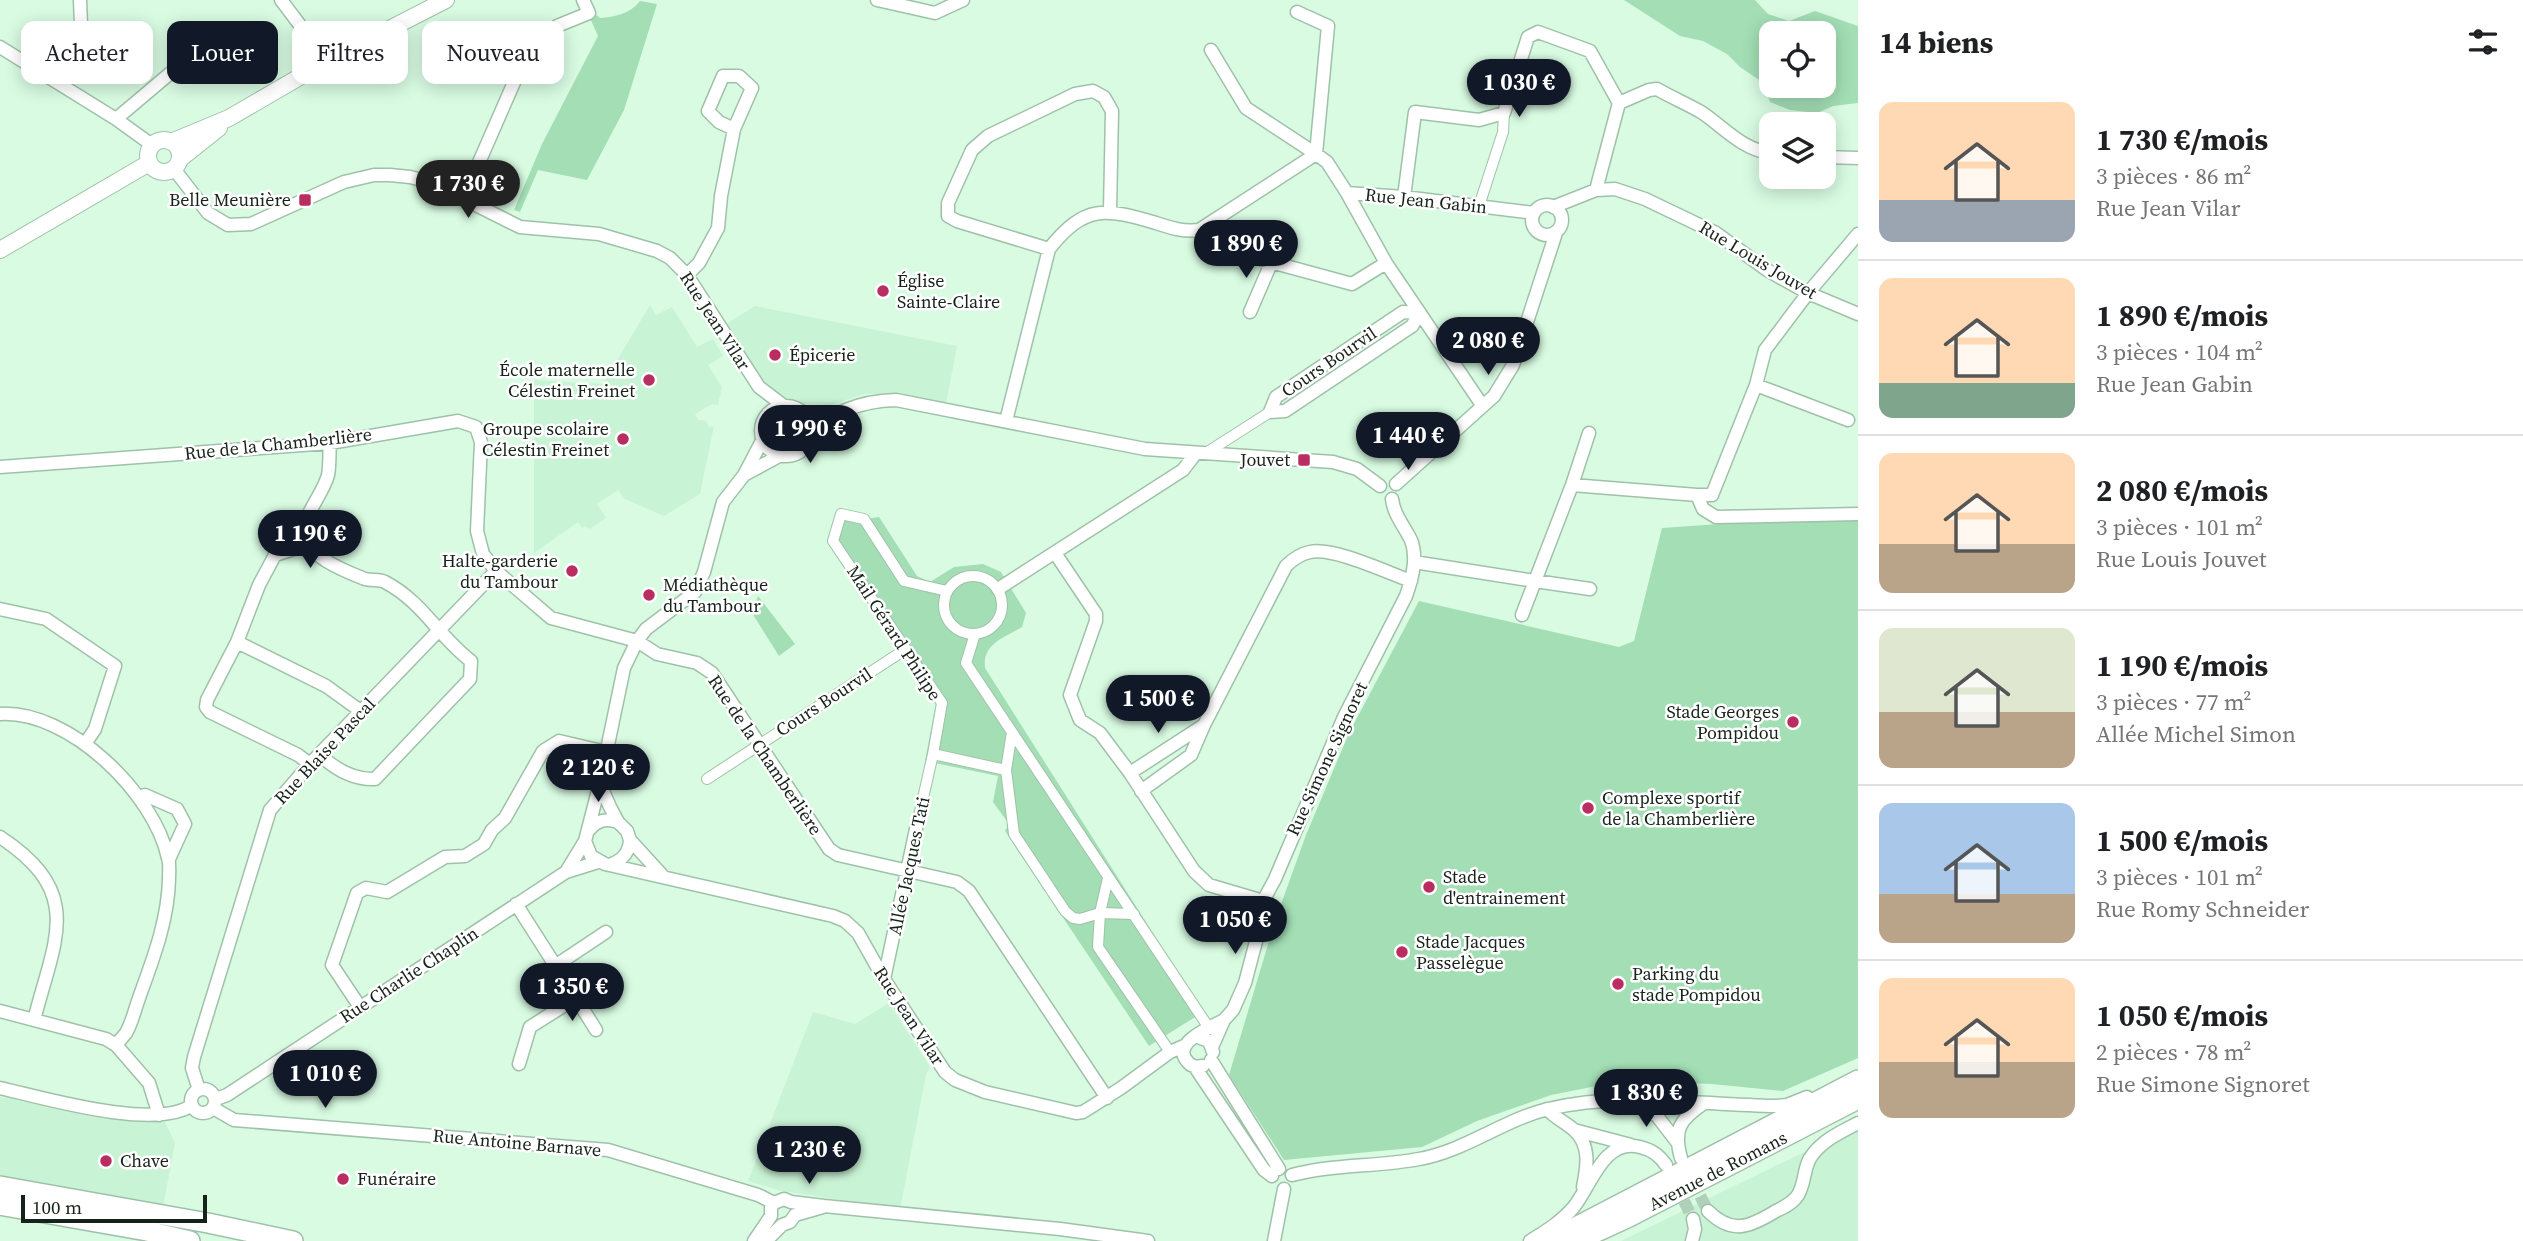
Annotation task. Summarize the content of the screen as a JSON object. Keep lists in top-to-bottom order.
{
  "streets": {
    "main road": ["Avenue de Romans"],
    "street": [
      "Rue Jean Gabin",
      "Rue Louis Jouvet",
      "Rue Jean Vilar",
      "Cours Bourvil",
      "Rue de la Chamberlière",
      "Mail Gérard Philipe",
      "Rue Blaise Pascal",
      "Rue Simone Signoret",
      "Allée Jacques Tati",
      "Rue Charlie Chaplin",
      "Rue Antoine Barnave"
    ]
  },
  "crossings": [
    ["Rue Jean Vilar", "Rue de la Chamberlière"],
    ["Rue Jean Vilar", "Rue Simone Signoret"],
    ["Rue Jean Vilar", "Allée Jacques Tati"],
    ["Rue Jean Vilar", "Rue Charlie Chaplin"],
    ["Cours Bourvil", "Rue de la Chamberlière"],
    ["Cours Bourvil", "Mail Gérard Philipe"],
    ["Rue de la Chamberlière", "Rue Blaise Pascal"],
    ["Rue de la Chamberlière", "Allée Jacques Tati"],
    ["Mail Gérard Philipe", "Allée Jacques Tati"],
    ["Rue Blaise Pascal", "Rue Charlie Chaplin"],
    ["Rue Blaise Pascal", "Rue Antoine Barnave"],
    ["Rue Charlie Chaplin", "Rue Antoine Barnave"]
  ],
  "places": {
    "transit": ["Belle Meunière", "Jouvet"],
    "other": [
      "Église Sainte-Claire",
      "Épicerie",
      "École maternelle Célestin Freinet",
      "Groupe scolaire Célestin Freinet",
      "Halte-garderie du Tambour",
      "Médiathèque du Tambour",
      "Stade Georges Pompidou",
      "Complexe sportif de la Chamberlière",
      "Stade d'entrainement",
      "Stade Jacques Passelègue",
      "Parking du stade Pompidou",
      "Chave",
      "Funéraire"
    ]
  },
  "scale_bar": "100 m",
  "page": {
    "heading": "14 biens",
    "chip": [
      "Acheter",
      "Louer",
      "Filtres",
      "Nouveau"
    ],
    "price": [
      "1 030 €",
      "1 730 €",
      "1 890 €",
      "2 080 €",
      "1 990 €",
      "1 440 €",
      "1 190 €",
      "1 500 €",
      "2 120 €",
      "1 050 €",
      "1 350 €",
      "1 010 €",
      "1 830 €",
      "1 230 €"
    ],
    "list": [
      {
        "name": "1 730 €/mois",
        "note": "3 pièces · 86 m² · Rue Jean Vilar"
      },
      {
        "name": "1 890 €/mois",
        "note": "3 pièces · 104 m² · Rue Jean Gabin"
      },
      {
        "name": "2 080 €/mois",
        "note": "3 pièces · 101 m² · Rue Louis Jouvet"
      },
      {
        "name": "1 190 €/mois",
        "note": "3 pièces · 77 m² · Allée Michel Simon"
      },
      {
        "name": "1 500 €/mois",
        "note": "3 pièces · 101 m² · Rue Romy Schneider"
      },
      {
        "name": "1 050 €/mois",
        "note": "2 pièces · 78 m² · Rue Simone Signoret"
      }
    ],
    "scale": "100 m"
  }
}
